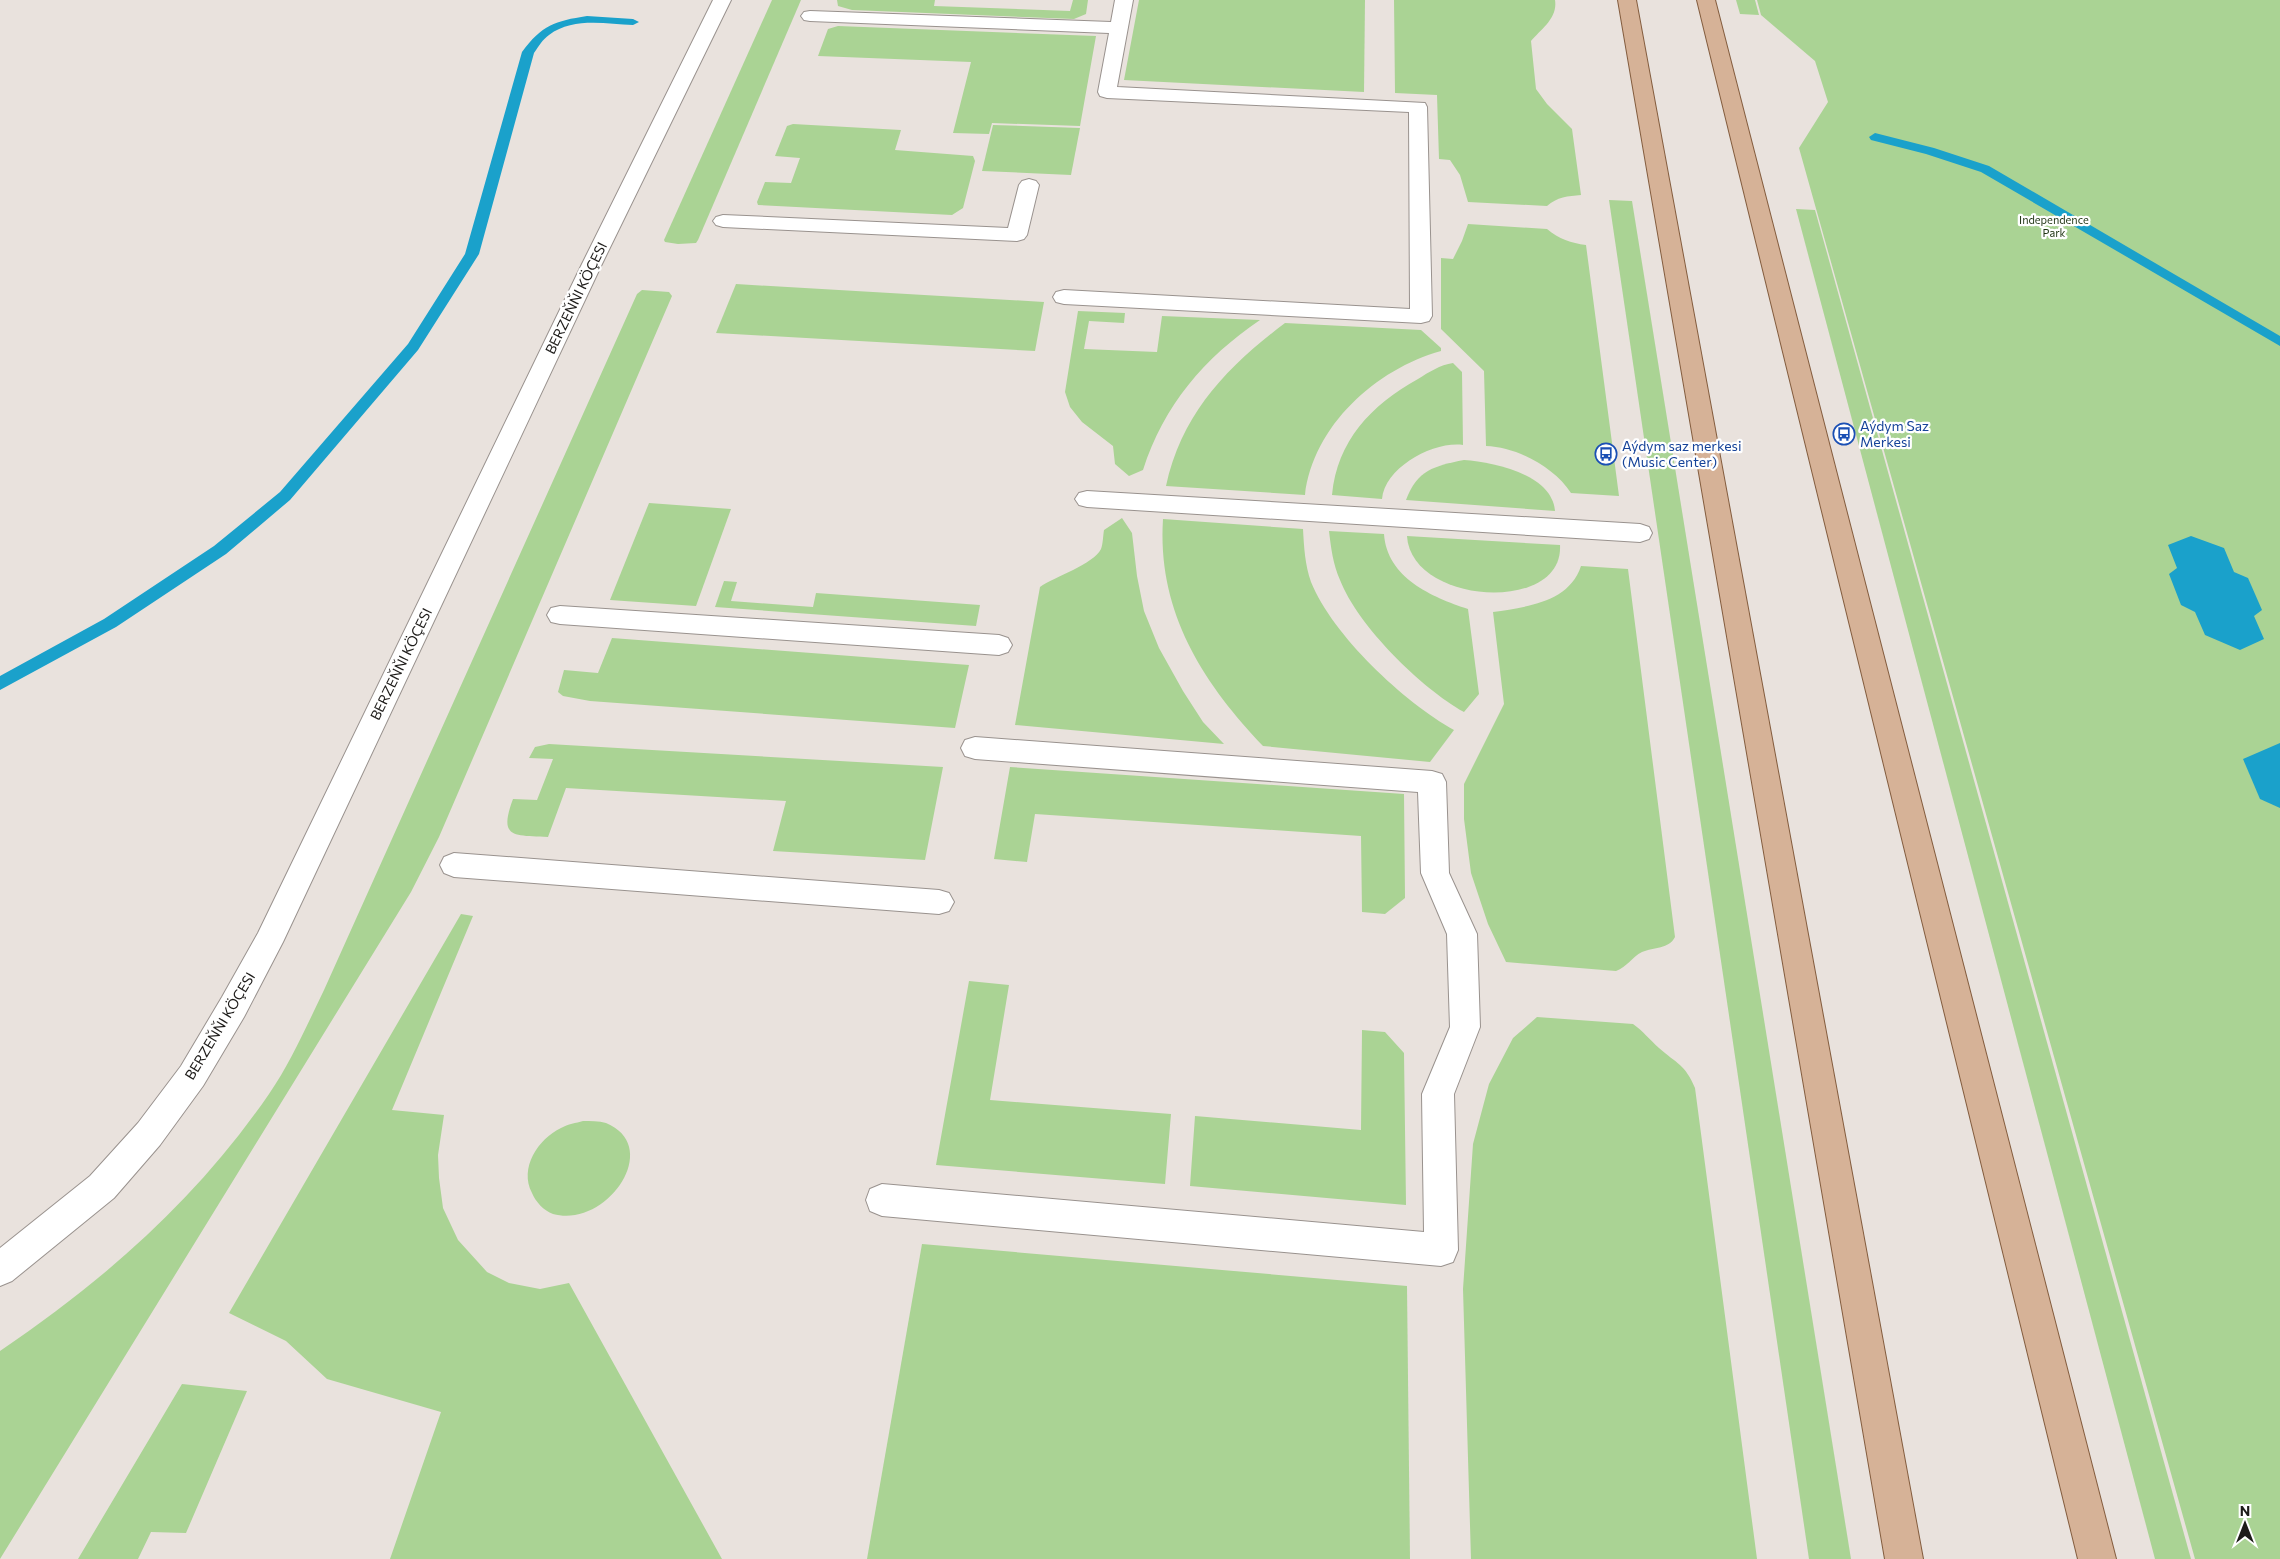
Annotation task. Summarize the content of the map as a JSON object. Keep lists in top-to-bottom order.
{
  "streets": {
    "street": ["BERZEŇŇI KÖÇESI"]
  },
  "parks": ["Independence Park"],
  "places": {
    "bus stop": ["Aýdym Saz Merkesi", "Aýdym saz merkesi (Music Center)"]
  },
  "north": "top"
}
